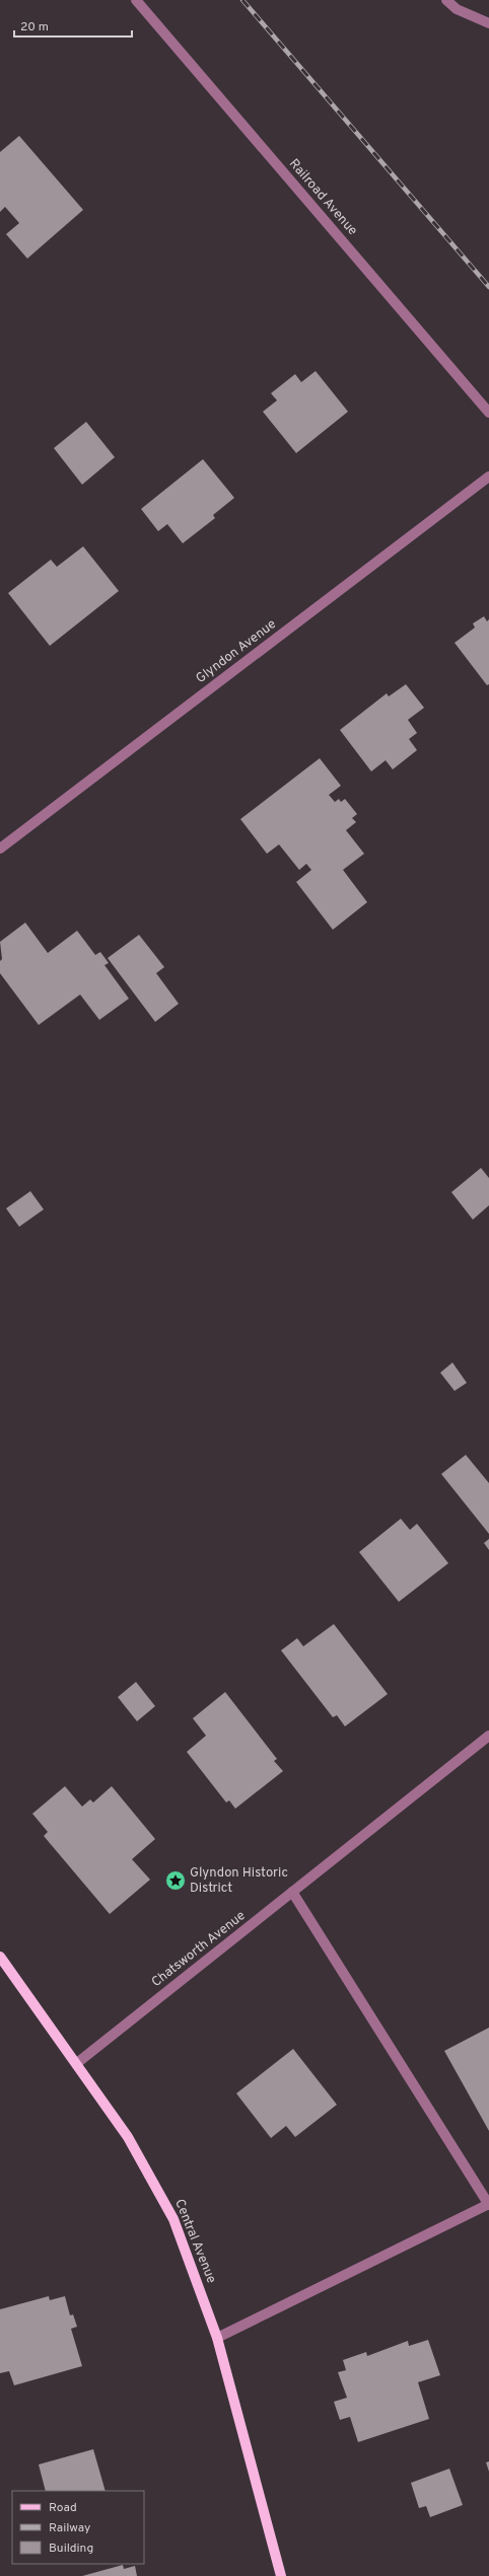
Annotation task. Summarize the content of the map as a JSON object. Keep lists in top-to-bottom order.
{
  "streets": {
    "main road": ["Central Avenue"],
    "street": ["Railroad Avenue", "Glyndon Avenue", "Chatsworth Avenue"]
  },
  "crossings": [
    ["Chatsworth Avenue", "Central Avenue"]
  ],
  "places": {
    "place": ["Glyndon Historic District"]
  },
  "legend": ["Road", "Railway", "Building"],
  "scale_bar": "20 m"
}
